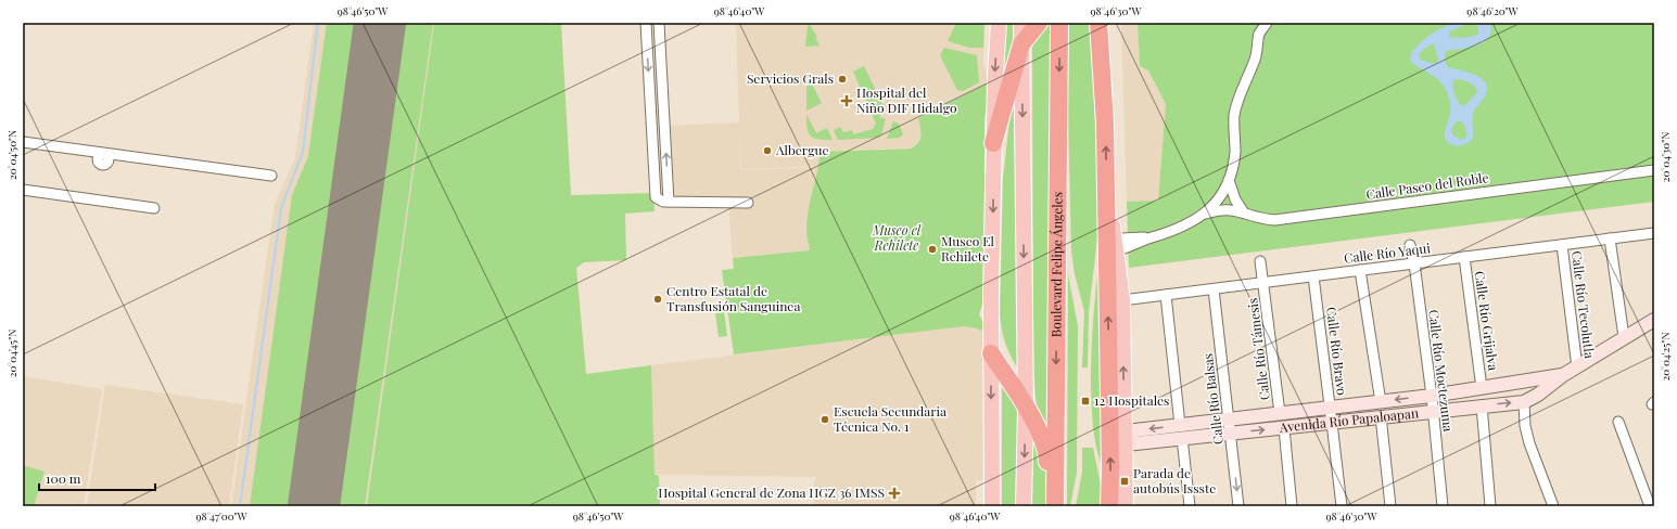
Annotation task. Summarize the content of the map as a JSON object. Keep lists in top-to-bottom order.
{
  "streets": {
    "highway": ["Boulevard Felipe Ángeles"],
    "street": [
      "Calle Paseo del Roble",
      "Calle Río Yaqui",
      "Calle Río Tecolutla",
      "Calle Río Grijalva",
      "Calle Río Támesis",
      "Calle Río Bravo",
      "Calle Río Moctezuma",
      "Calle Río Balsas",
      "Avenida Río Papaloapan"
    ]
  },
  "crossings": [
    ["Calle Río Yaqui", "Calle Río Tecolutla"],
    ["Calle Río Yaqui", "Calle Río Grijalva"],
    ["Calle Río Yaqui", "Calle Río Támesis"],
    ["Calle Río Yaqui", "Calle Río Bravo"],
    ["Calle Río Yaqui", "Calle Río Moctezuma"],
    ["Calle Río Yaqui", "Calle Río Balsas"],
    ["Calle Río Tecolutla", "Avenida Río Papaloapan"],
    ["Calle Río Grijalva", "Avenida Río Papaloapan"],
    ["Calle Río Támesis", "Avenida Río Papaloapan"],
    ["Calle Río Bravo", "Avenida Río Papaloapan"],
    ["Calle Río Moctezuma", "Avenida Río Papaloapan"],
    ["Calle Río Balsas", "Avenida Río Papaloapan"]
  ],
  "parks": ["Museo el Rehilete"],
  "places": {
    "other": [
      "Servicios Grals",
      "Albergue",
      "Museo El Rehilete",
      "Centro Estatal de Transfusión Sanguinea",
      "Escuela Secundaria Técnica No. 1"
    ],
    "health": ["Hospital del Niño DIF Hidalgo", "Hospital General de Zona HGZ 36 IMSS"],
    "transit": ["12 Hospitales", "Parada de autobús Issste"]
  },
  "scale_bar": "100 m",
  "coordinates": [
    "98°46'50\"W",
    "98°46'40\"W",
    "98°46'30\"W",
    "98°46'20\"W",
    "20°04'50\"N",
    "20°04'30\"N",
    "20°04'45\"N",
    "20°04'25\"N",
    "98°47'00\"W"
  ]
}
